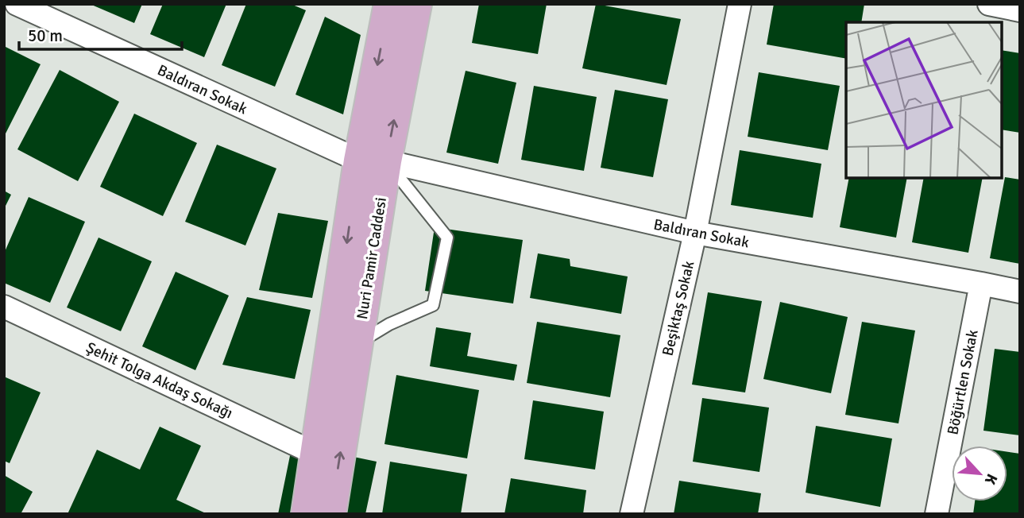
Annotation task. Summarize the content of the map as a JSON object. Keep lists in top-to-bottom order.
{
  "streets": {
    "main road": ["Nuri Pamir Caddesi"],
    "street": [
      "Baldıran Sokak",
      "Beşiktaş Sokak",
      "Şehit Tolga Akdaş Sokağı",
      "Böğürtlen Sokak"
    ]
  },
  "crossings": [
    ["Baldıran Sokak", "Nuri Pamir Caddesi"],
    ["Baldıran Sokak", "Beşiktaş Sokak"],
    ["Baldıran Sokak", "Böğürtlen Sokak"],
    ["Nuri Pamir Caddesi", "Şehit Tolga Akdaş Sokağı"]
  ],
  "scale_bar": "50 m",
  "north": "bottom right"
}
